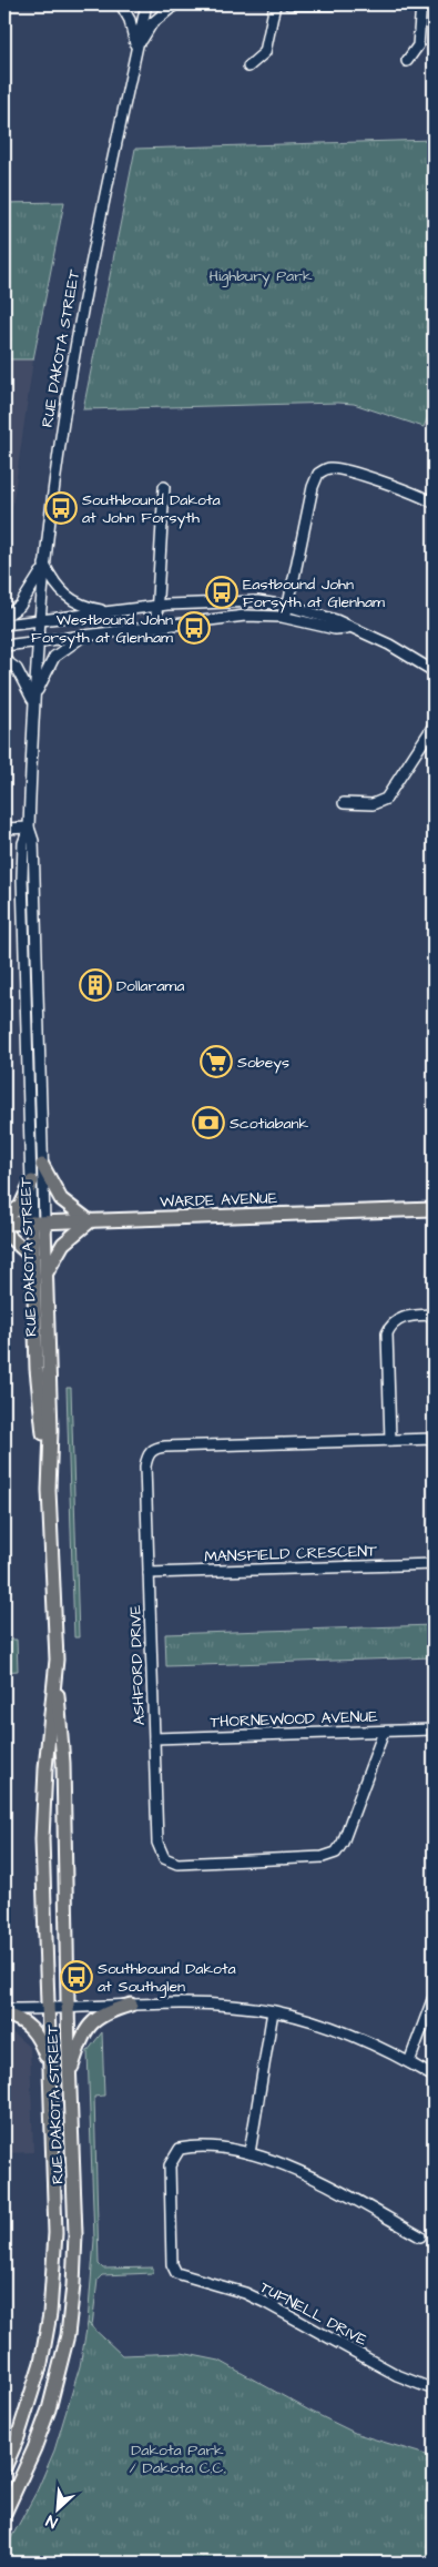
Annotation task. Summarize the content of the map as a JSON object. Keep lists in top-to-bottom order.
{
  "streets": {
    "main road": ["RUE DAKOTA STREET", "WARDE AVENUE"],
    "street": [
      "MANSFIELD CRESCENT",
      "ASHFORD DRIVE",
      "THORNEWOOD AVENUE",
      "TUFNELL DRIVE"
    ]
  },
  "crossings": [
    ["RUE DAKOTA STREET", "WARDE AVENUE"],
    ["MANSFIELD CRESCENT", "ASHFORD DRIVE"],
    ["ASHFORD DRIVE", "THORNEWOOD AVENUE"]
  ],
  "parks": ["Highbury Park", "Dakota Park / Dakota C.C."],
  "places": {
    "bus stop": [
      "Southbound Dakota at John Forsyth",
      "Eastbound John Forsyth at Glenham",
      "Westbound John Forsyth at Glenham",
      "Southbound Dakota at Southglen"
    ],
    "building": ["Dollarama"],
    "supermarket": ["Sobeys"],
    "bank": ["Scotiabank"]
  },
  "north": "bottom left"
}
